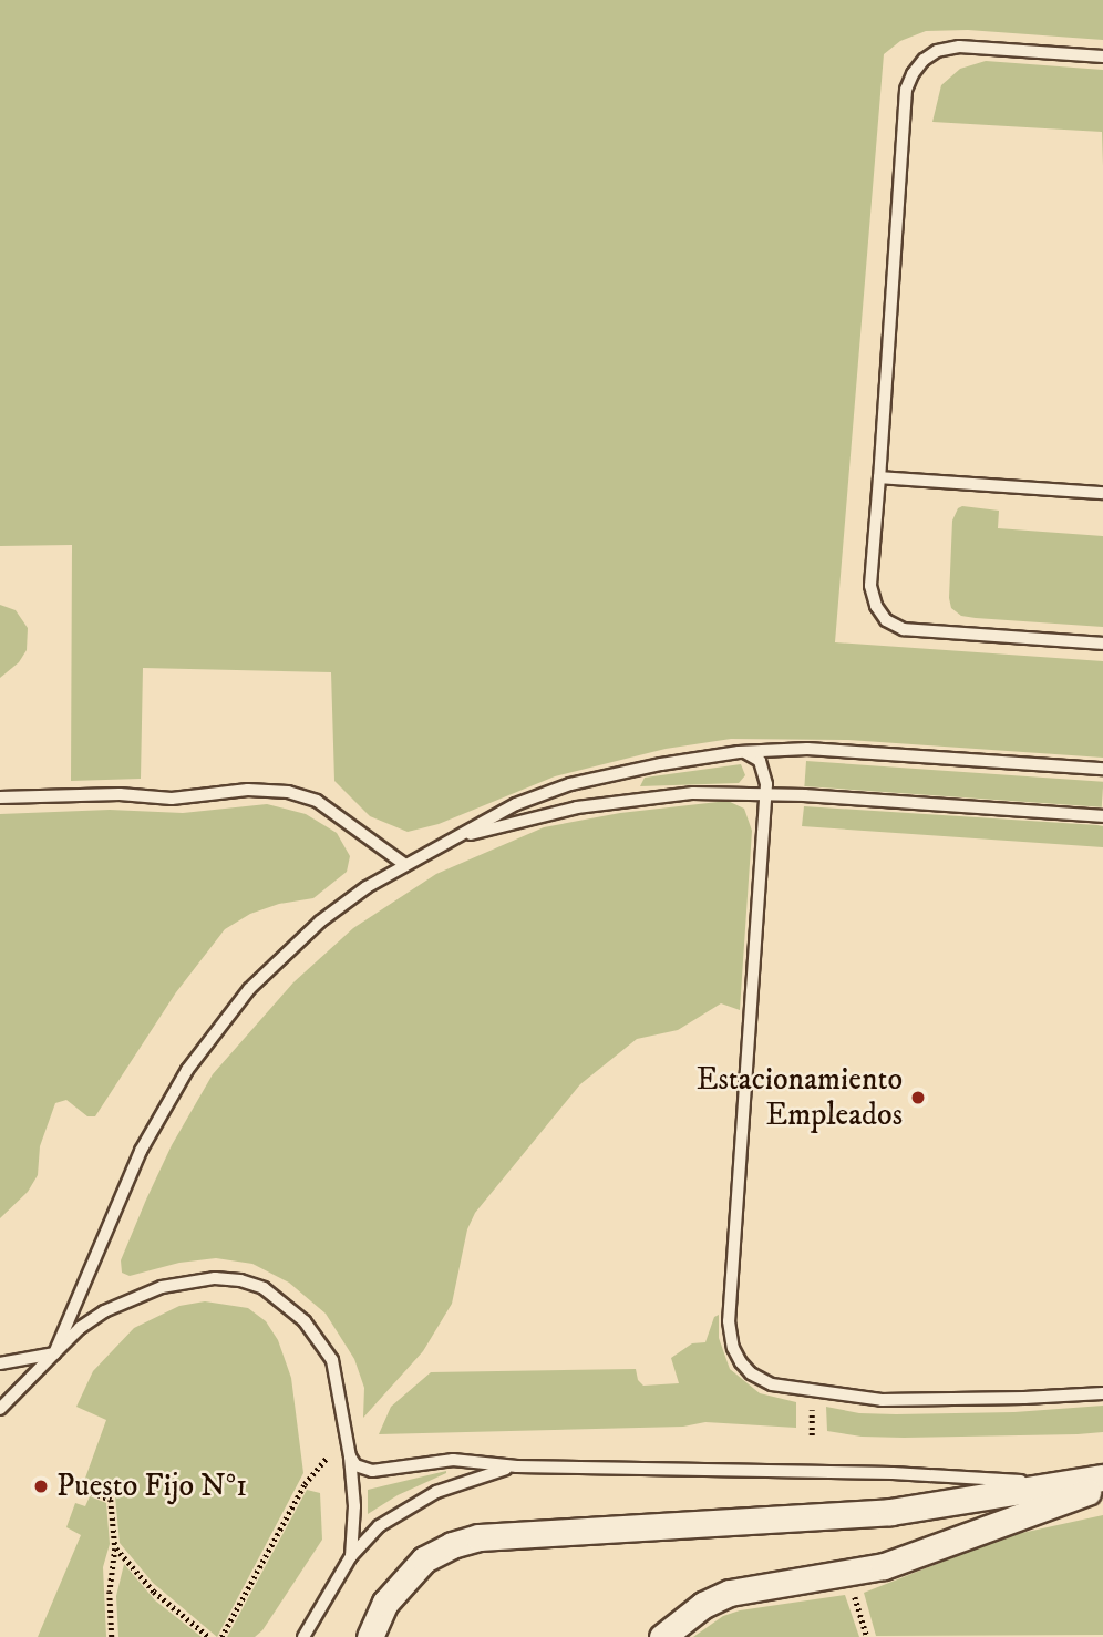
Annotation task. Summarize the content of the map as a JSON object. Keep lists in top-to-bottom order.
{
  "places": ["Estacionamiento Empleados", "Puesto Fijo N°1"]
}
